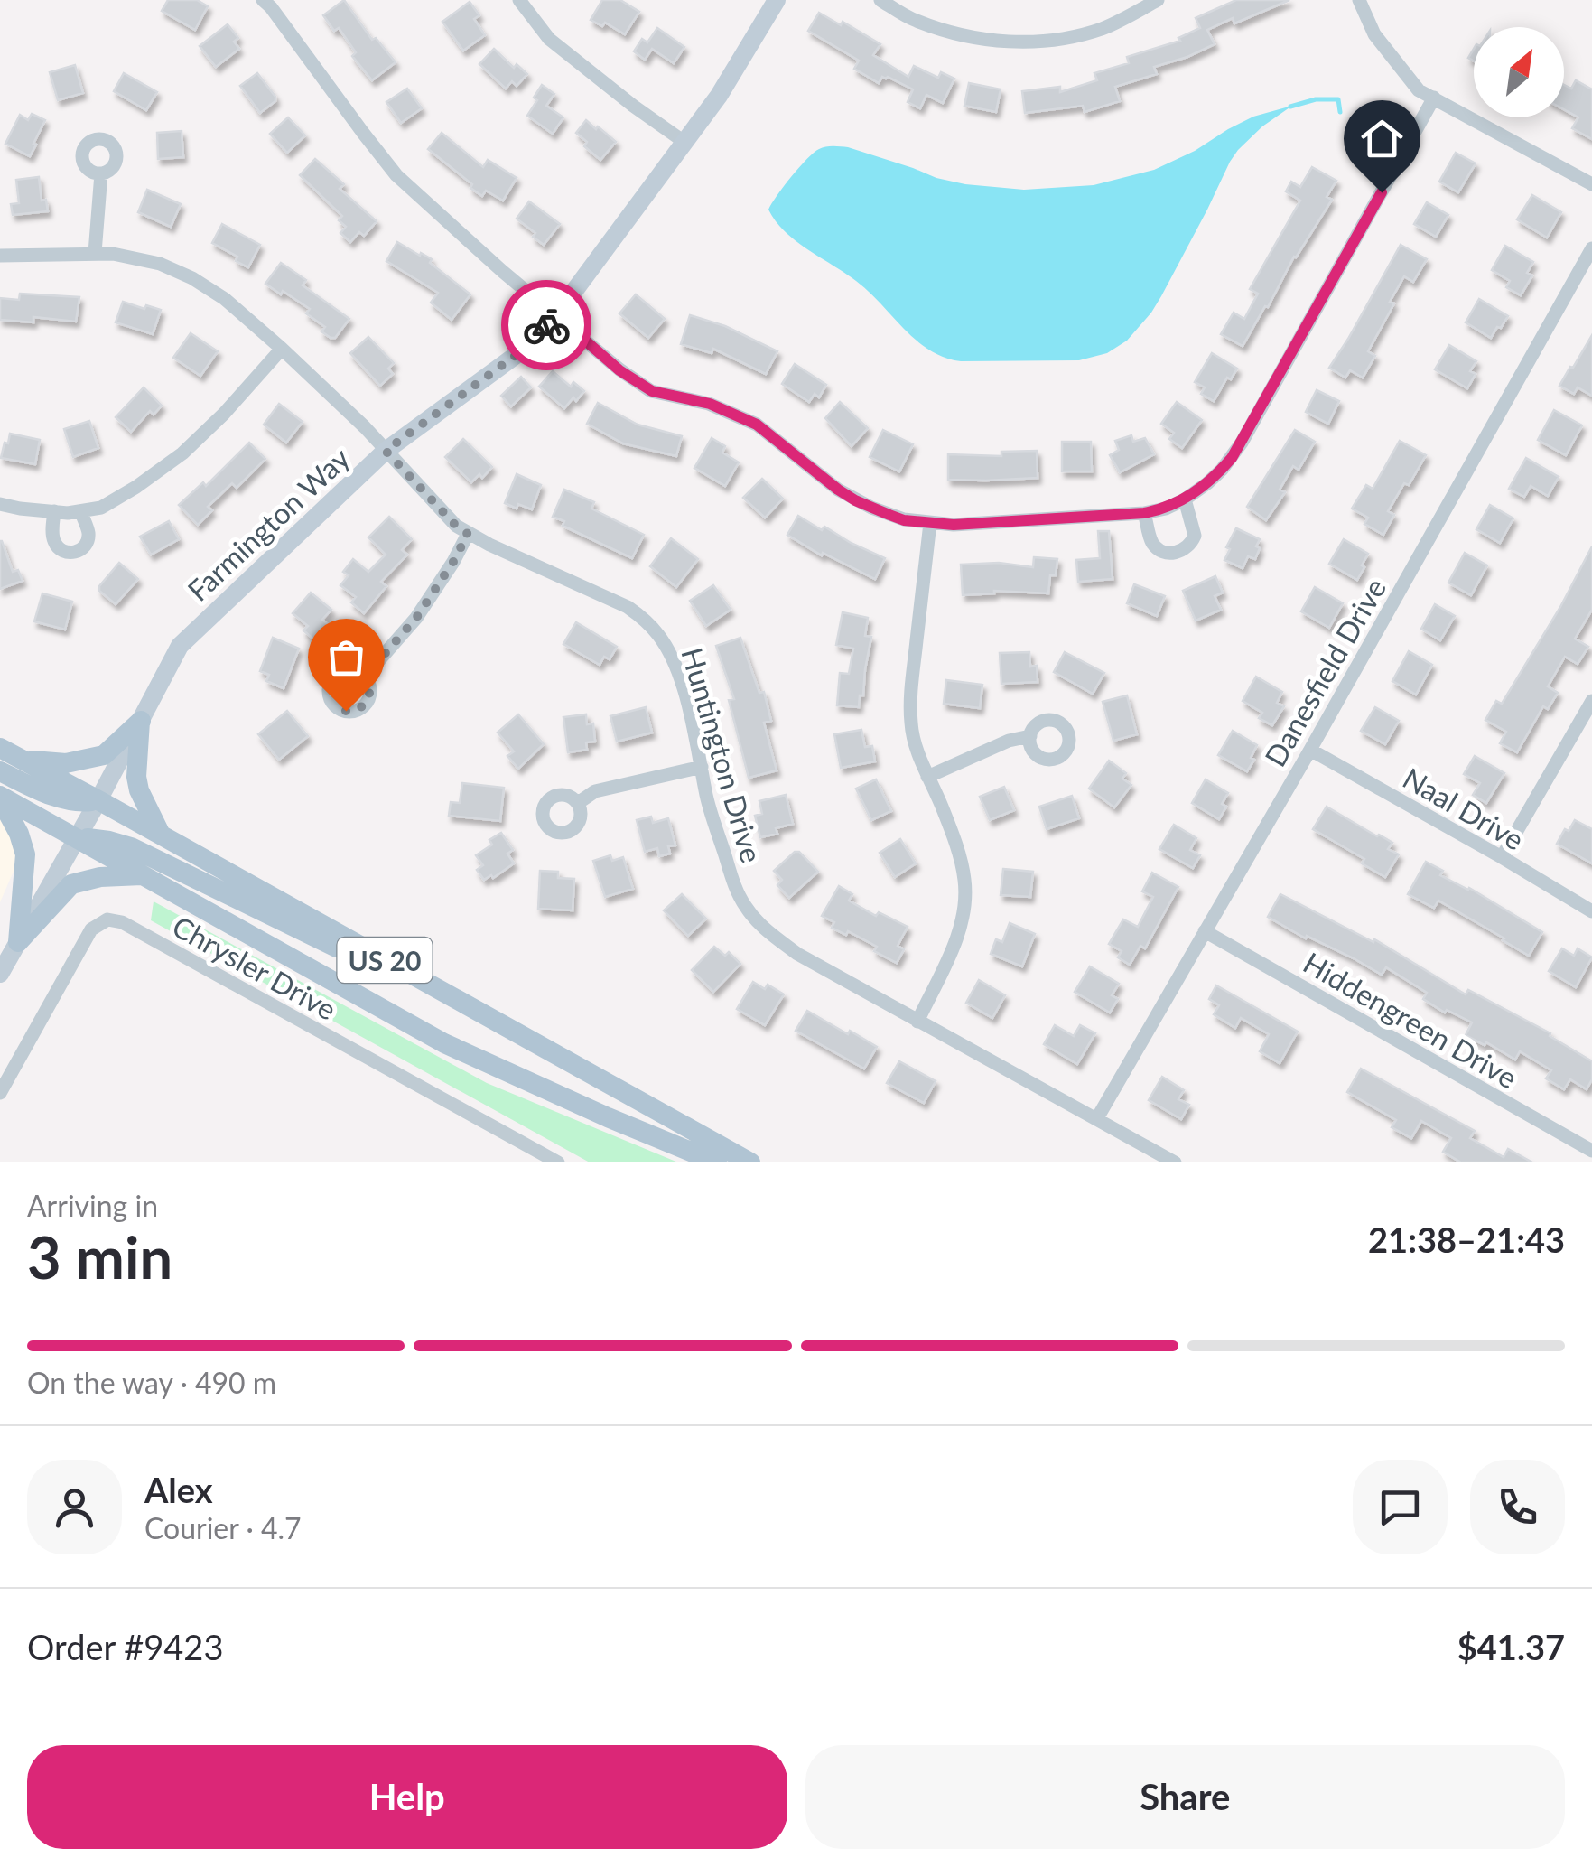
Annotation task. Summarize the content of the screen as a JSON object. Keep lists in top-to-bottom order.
{
  "streets": {
    "main road": ["US 20"],
    "street": [
      "Farmington Way",
      "Danesfield Drive",
      "Huntington Drive",
      "Naal Drive",
      "Chrysler Drive",
      "Hiddengreen Drive"
    ]
  },
  "crossings": [
    ["Farmington Way", "Huntington Drive"],
    ["Farmington Way", "US 20"],
    ["Danesfield Drive", "Huntington Drive"],
    ["Danesfield Drive", "Naal Drive"],
    ["Danesfield Drive", "Hiddengreen Drive"]
  ],
  "north": "top right",
  "page": {
    "heading": ["3 min", "Arriving in", "21:38–21:43"],
    "panel": [
      "Alex",
      "Courier · 4.7",
      "Order #9423",
      "$41.37"
    ],
    "bar": "On the way · 490 m",
    "buttons": ["Help", "Share"]
  }
}
